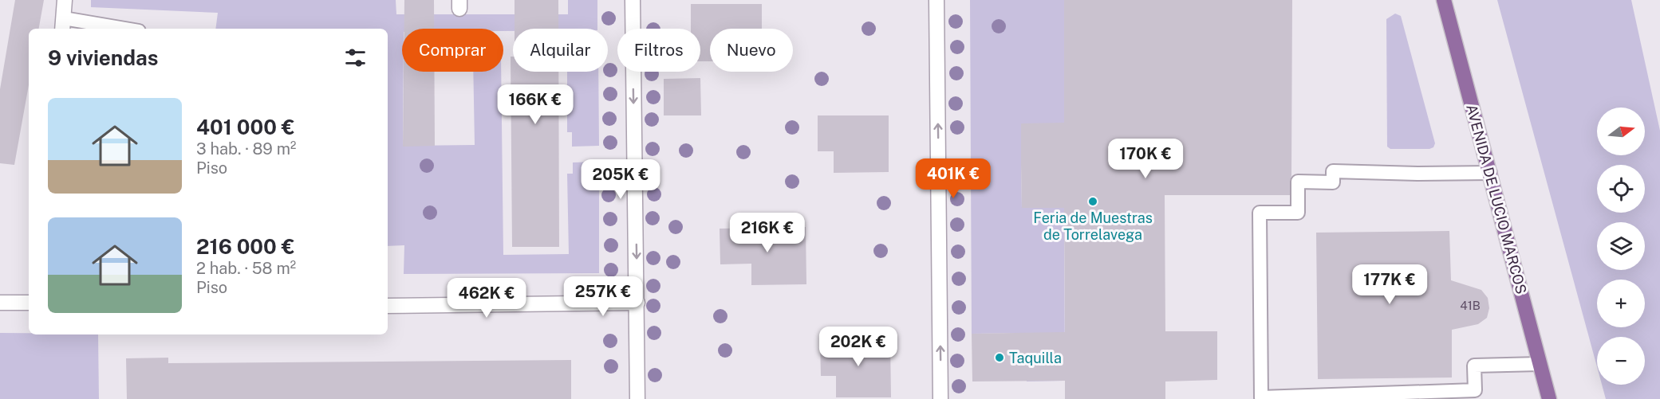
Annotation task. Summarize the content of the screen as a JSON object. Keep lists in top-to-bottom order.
{
  "streets": {
    "main road": ["AVENIDA DE LUCIO MARCOS"]
  },
  "places": ["Feria de Muestras de Torrelavega", "Taquilla"],
  "house_numbers": ["41B"],
  "north": "right",
  "page": {
    "chip": [
      "Comprar",
      "Alquilar",
      "Filtros",
      "Nuevo"
    ],
    "heading": "9 viviendas",
    "price": [
      "166K €",
      "170K €",
      "401K €",
      "205K €",
      "216K €",
      "177K €",
      "257K €",
      "462K €",
      "202K €"
    ],
    "list": [
      {
        "name": "401 000 €",
        "note": "3 hab. · 89 m² · Piso"
      },
      {
        "name": "216 000 €",
        "note": "2 hab. · 58 m² · Piso"
      }
    ],
    "map_buttons": ["+", "−"]
  }
}
